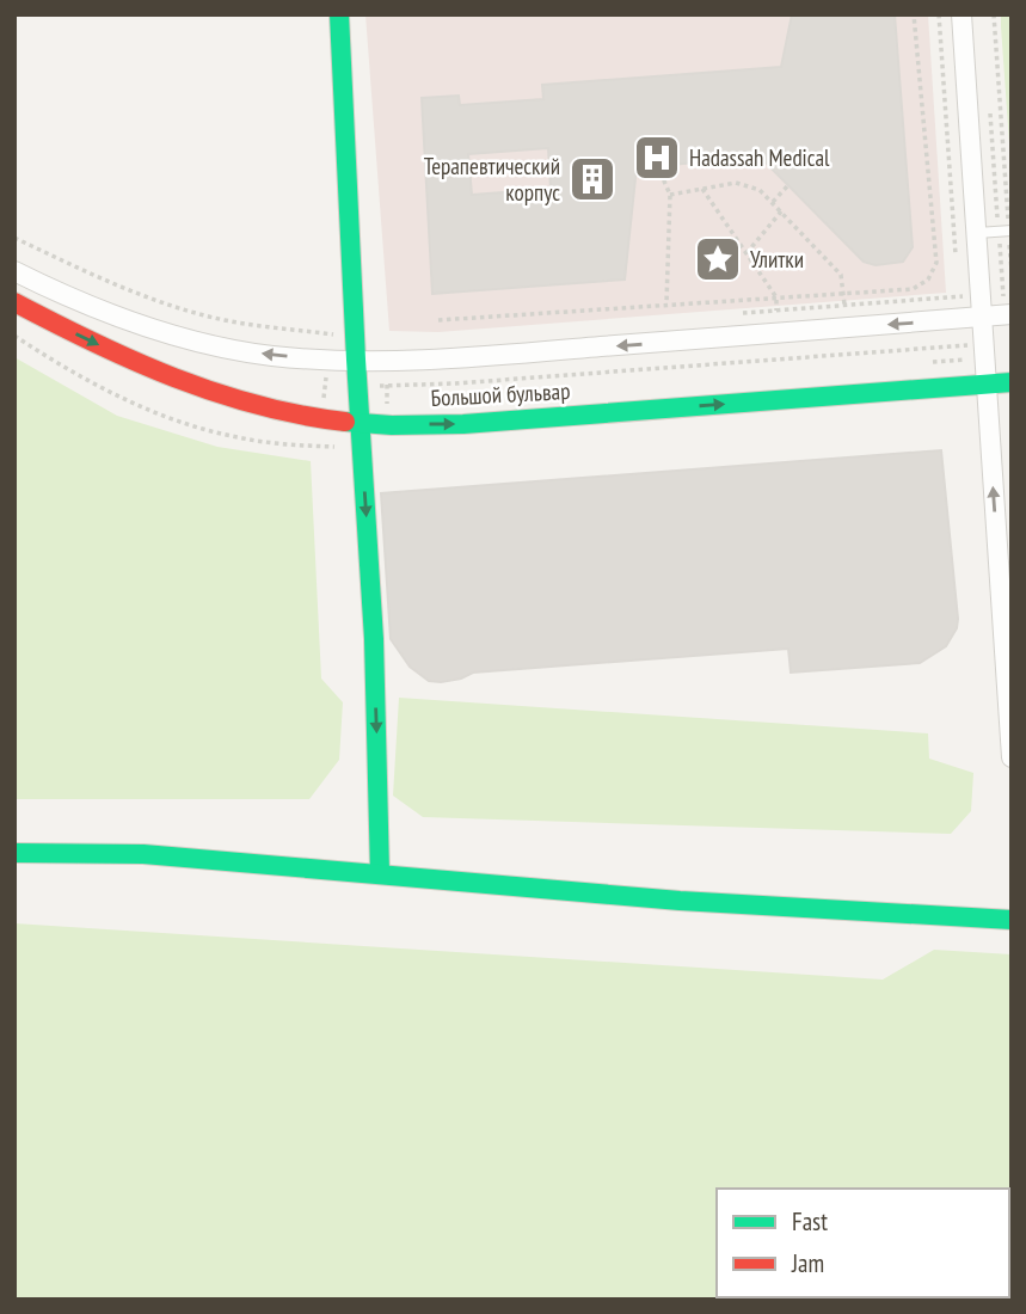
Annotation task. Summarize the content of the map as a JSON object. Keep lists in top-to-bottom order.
{
  "streets": {
    "street": ["Большой бульвар"]
  },
  "places": {
    "hospital": ["Hadassah Medical"],
    "building": ["Терапевтический корпус"],
    "place": ["Улитки"]
  },
  "legend": ["Fast", "Jam"]
}
